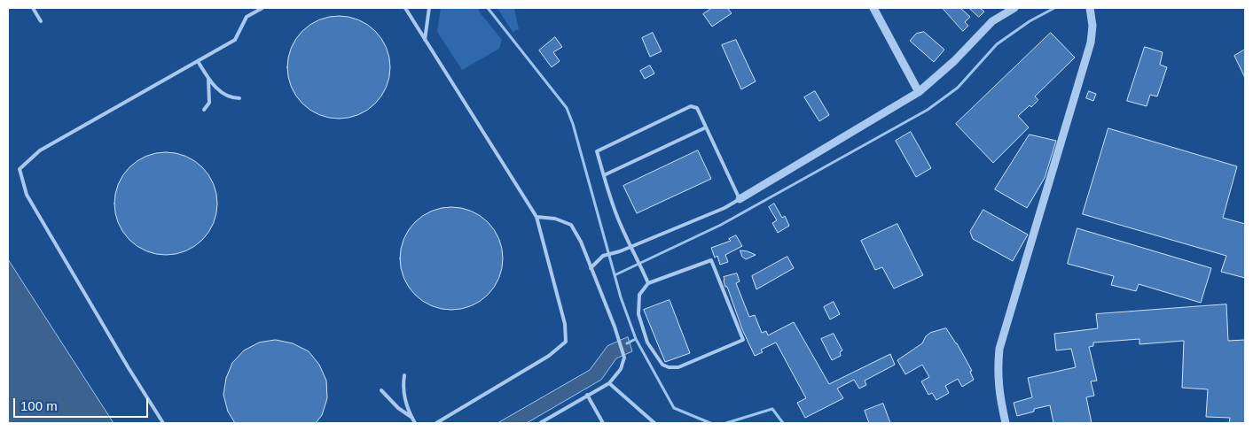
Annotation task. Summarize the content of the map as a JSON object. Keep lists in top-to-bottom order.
{
  "scale_bar": "100 m"
}
